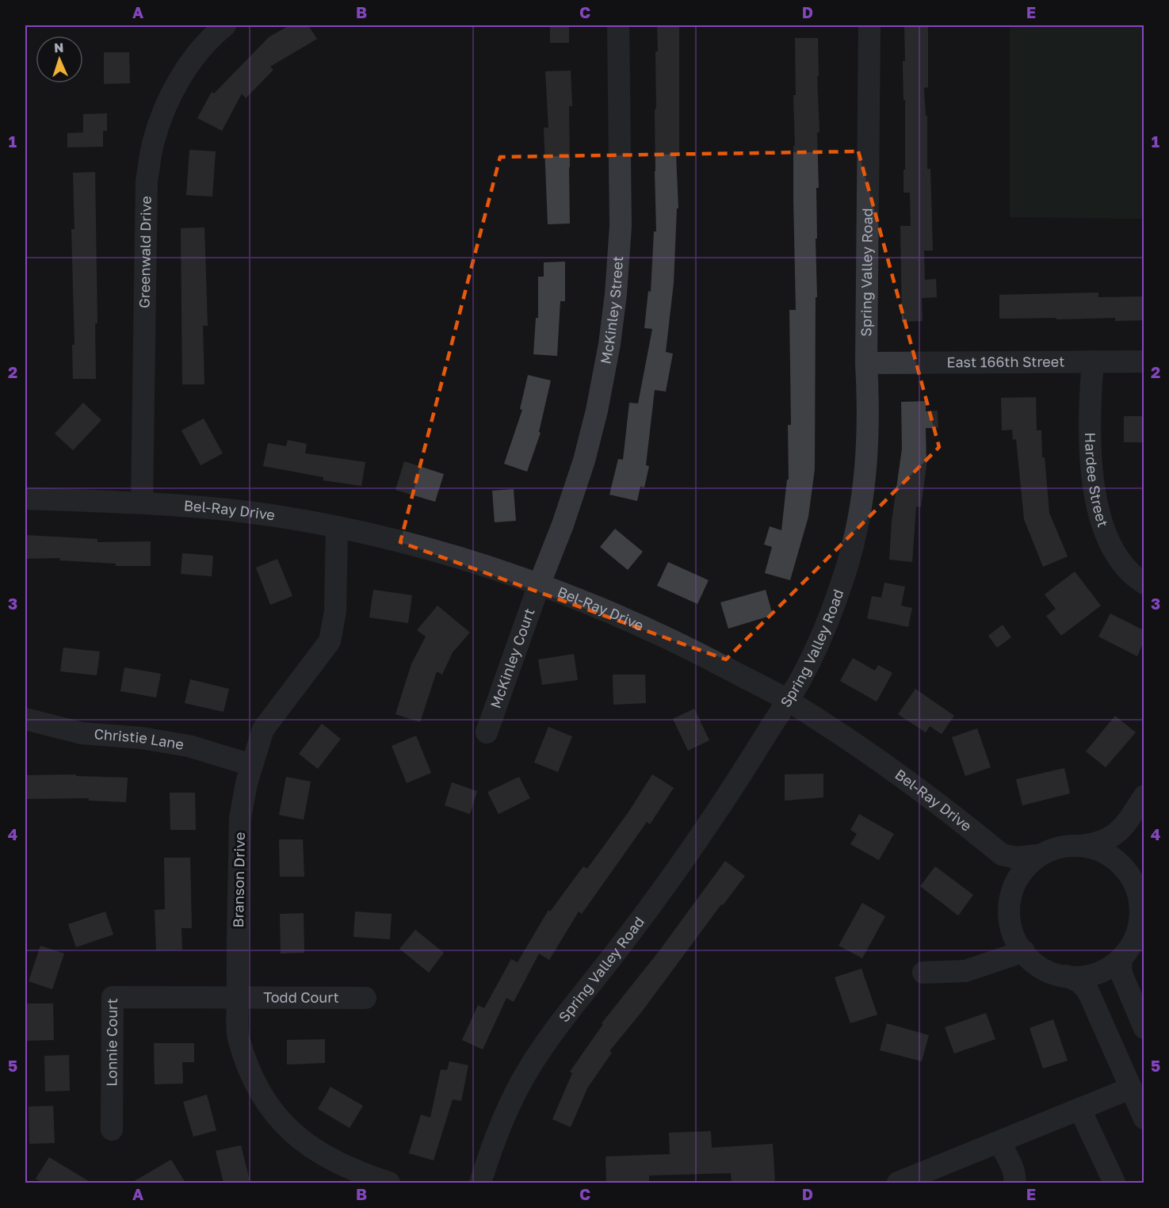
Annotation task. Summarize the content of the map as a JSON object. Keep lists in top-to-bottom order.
{
  "streets": {
    "street": [
      "Greenwald Drive",
      "Spring Valley Road",
      "McKinley Street",
      "East 166th Street",
      "Hardee Street",
      "Bel-Ray Drive",
      "McKinley Court",
      "Christie Lane",
      "Branson Drive",
      "Todd Court",
      "Lonnie Court"
    ]
  },
  "crossings": [
    ["Greenwald Drive", "Bel-Ray Drive"],
    ["Spring Valley Road", "East 166th Street"],
    ["Spring Valley Road", "Bel-Ray Drive"],
    ["McKinley Street", "Bel-Ray Drive"],
    ["McKinley Street", "McKinley Court"],
    ["East 166th Street", "Hardee Street"],
    ["Bel-Ray Drive", "McKinley Court"],
    ["Bel-Ray Drive", "Branson Drive"],
    ["Christie Lane", "Branson Drive"],
    ["Branson Drive", "Todd Court"],
    ["Branson Drive", "Lonnie Court"],
    ["Todd Court", "Lonnie Court"]
  ],
  "north": "top",
  "grid": {
    "columns": [
      "A",
      "B",
      "C",
      "D",
      "E"
    ],
    "rows": [
      "1",
      "2",
      "3",
      "4",
      "5"
    ]
  }
}
